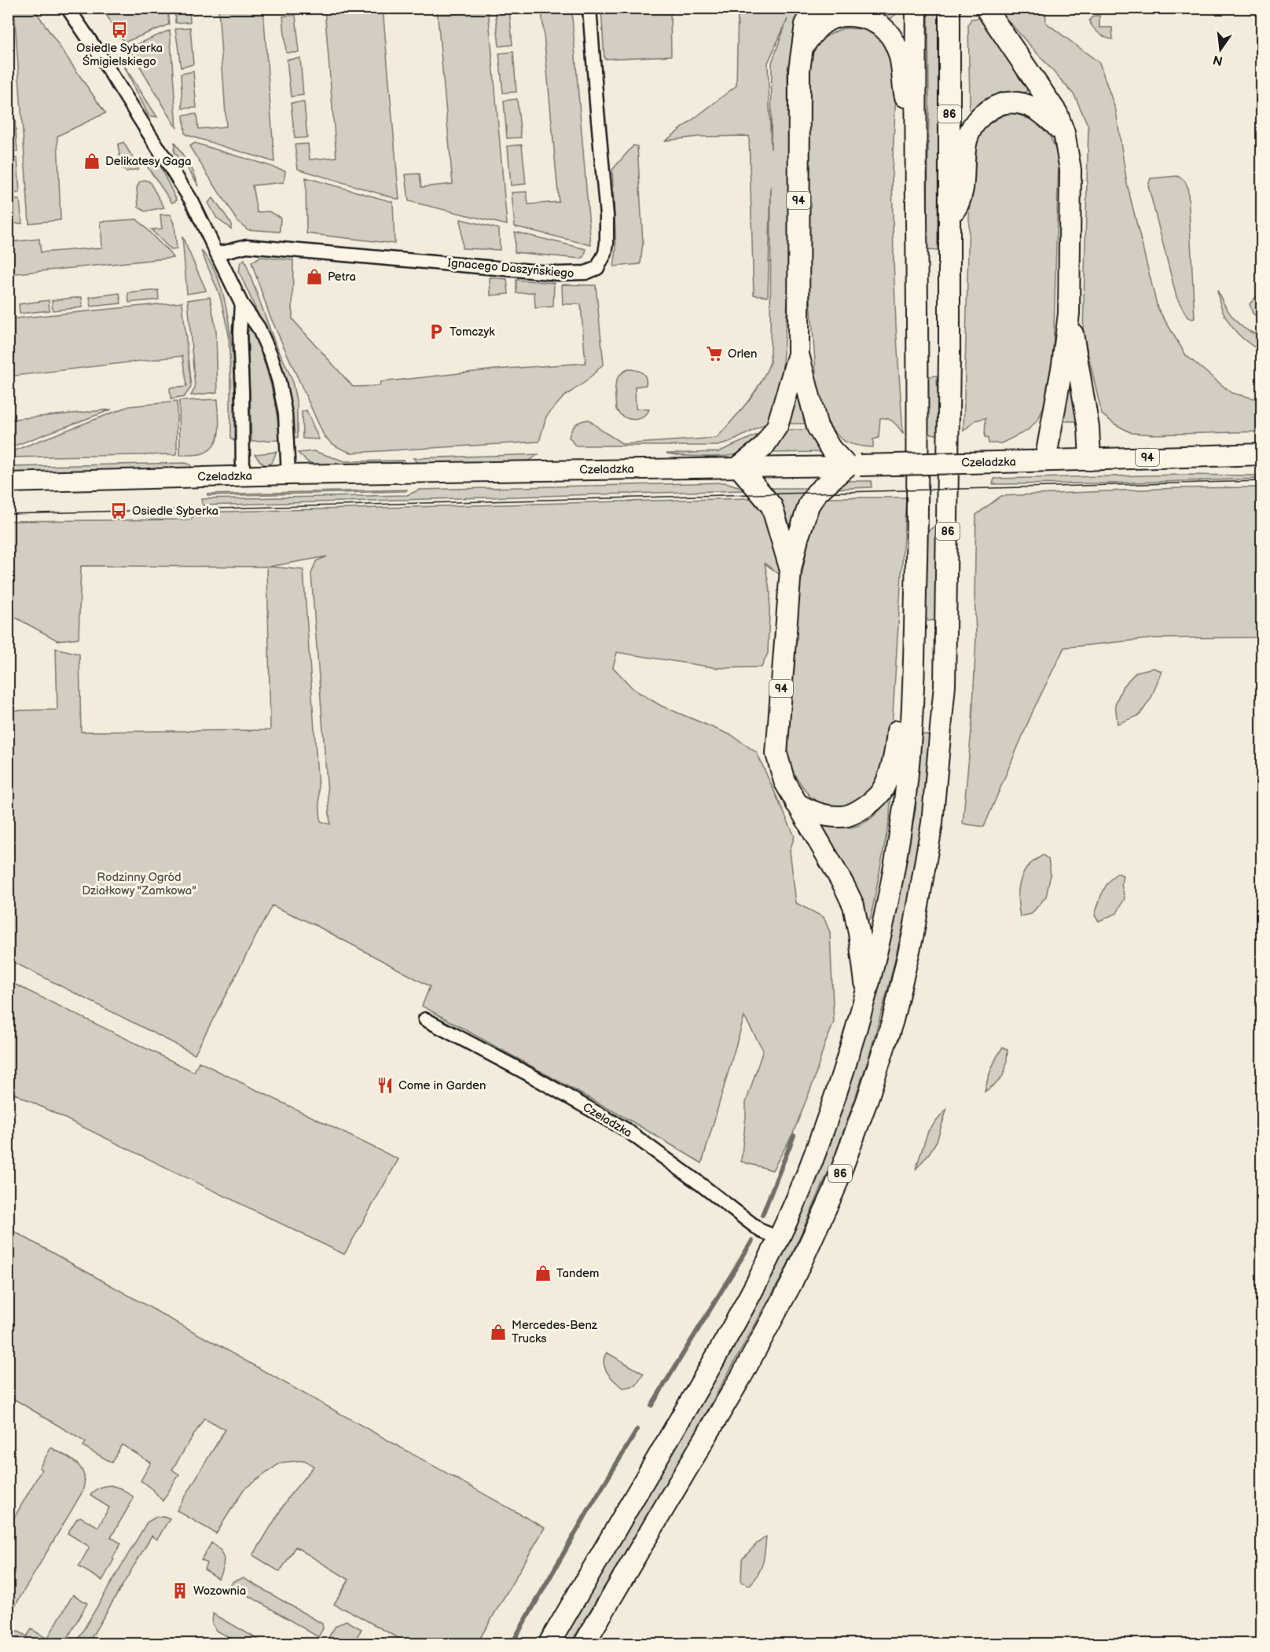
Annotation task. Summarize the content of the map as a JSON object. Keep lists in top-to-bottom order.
{
  "streets": {
    "main road": ["86", "94", "Czeladzka"],
    "street": ["Ignacego Daszyńskiego"]
  },
  "crossings": [
    ["86", "Czeladzka"],
    ["94", "Czeladzka"]
  ],
  "parks": ["Rodzinny Ogród Działkowy \"Zamkowa\""],
  "places": {
    "bus stop": ["Osiedle Syberka Śmigielskiego", "Osiedle Syberka"],
    "shop": [
      "Delikatesy Gaga",
      "Petra",
      "Tandem",
      "Mercedes-Benz Trucks"
    ],
    "parking": ["Tomczyk"],
    "supermarket": ["Orlen"],
    "restaurant": ["Come in Garden"],
    "building": ["Wozownia"]
  },
  "north": "bottom"
}
